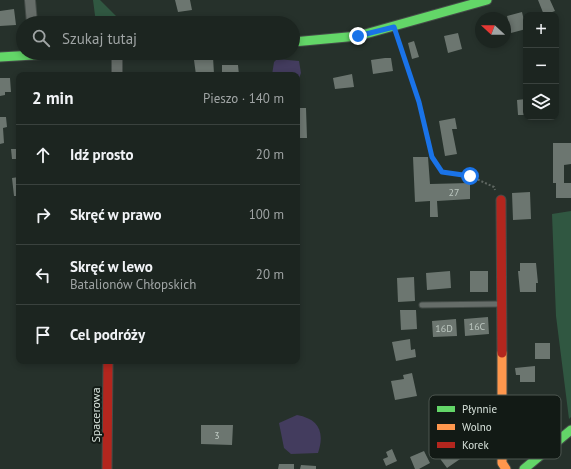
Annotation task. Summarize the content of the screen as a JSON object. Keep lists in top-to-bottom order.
{
  "streets": {
    "street": ["Spacerowa"]
  },
  "house_numbers": [
    "27",
    "16C",
    "16D",
    "3"
  ],
  "legend": ["Płynnie", "Wolno", "Korek"],
  "north": "left",
  "page": {
    "map_buttons": ["+", "−"],
    "search": "Szukaj tutaj",
    "heading": ["2 min", "Pieszo · 140 m"],
    "list": [
      ["Idź prosto", "20 m"],
      ["Skręć w prawo", "100 m"],
      ["Skręć w lewo", "Batalionów Chłopskich", "20 m"],
      "Cel podróży"
    ]
  }
}
